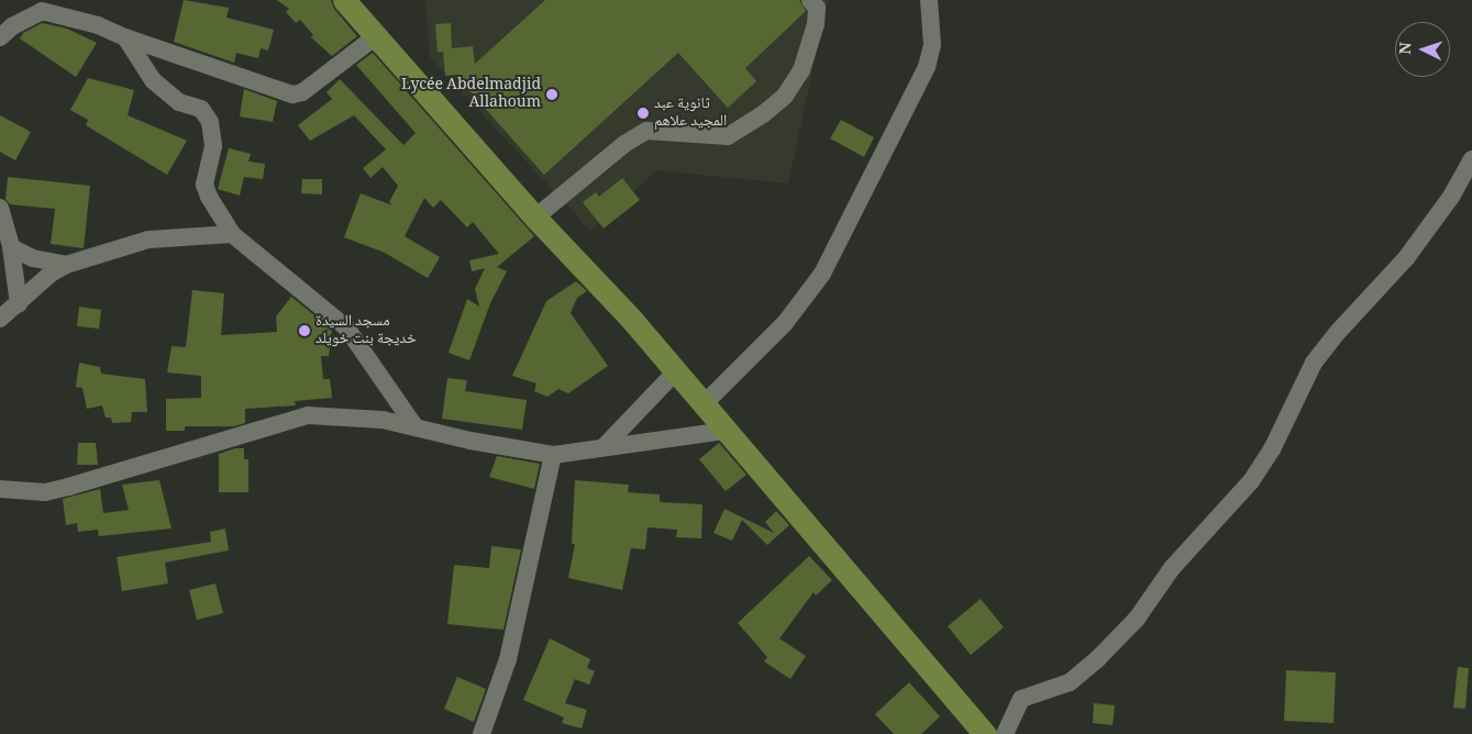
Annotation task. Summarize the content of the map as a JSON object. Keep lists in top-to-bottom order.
{
  "places": ["Lycée Abdelmadjid Allahoum", "ثانوية عبد المجيد علاهم", "مسجد السيدة خديجة بنت خويلد"],
  "north": "left"
}
